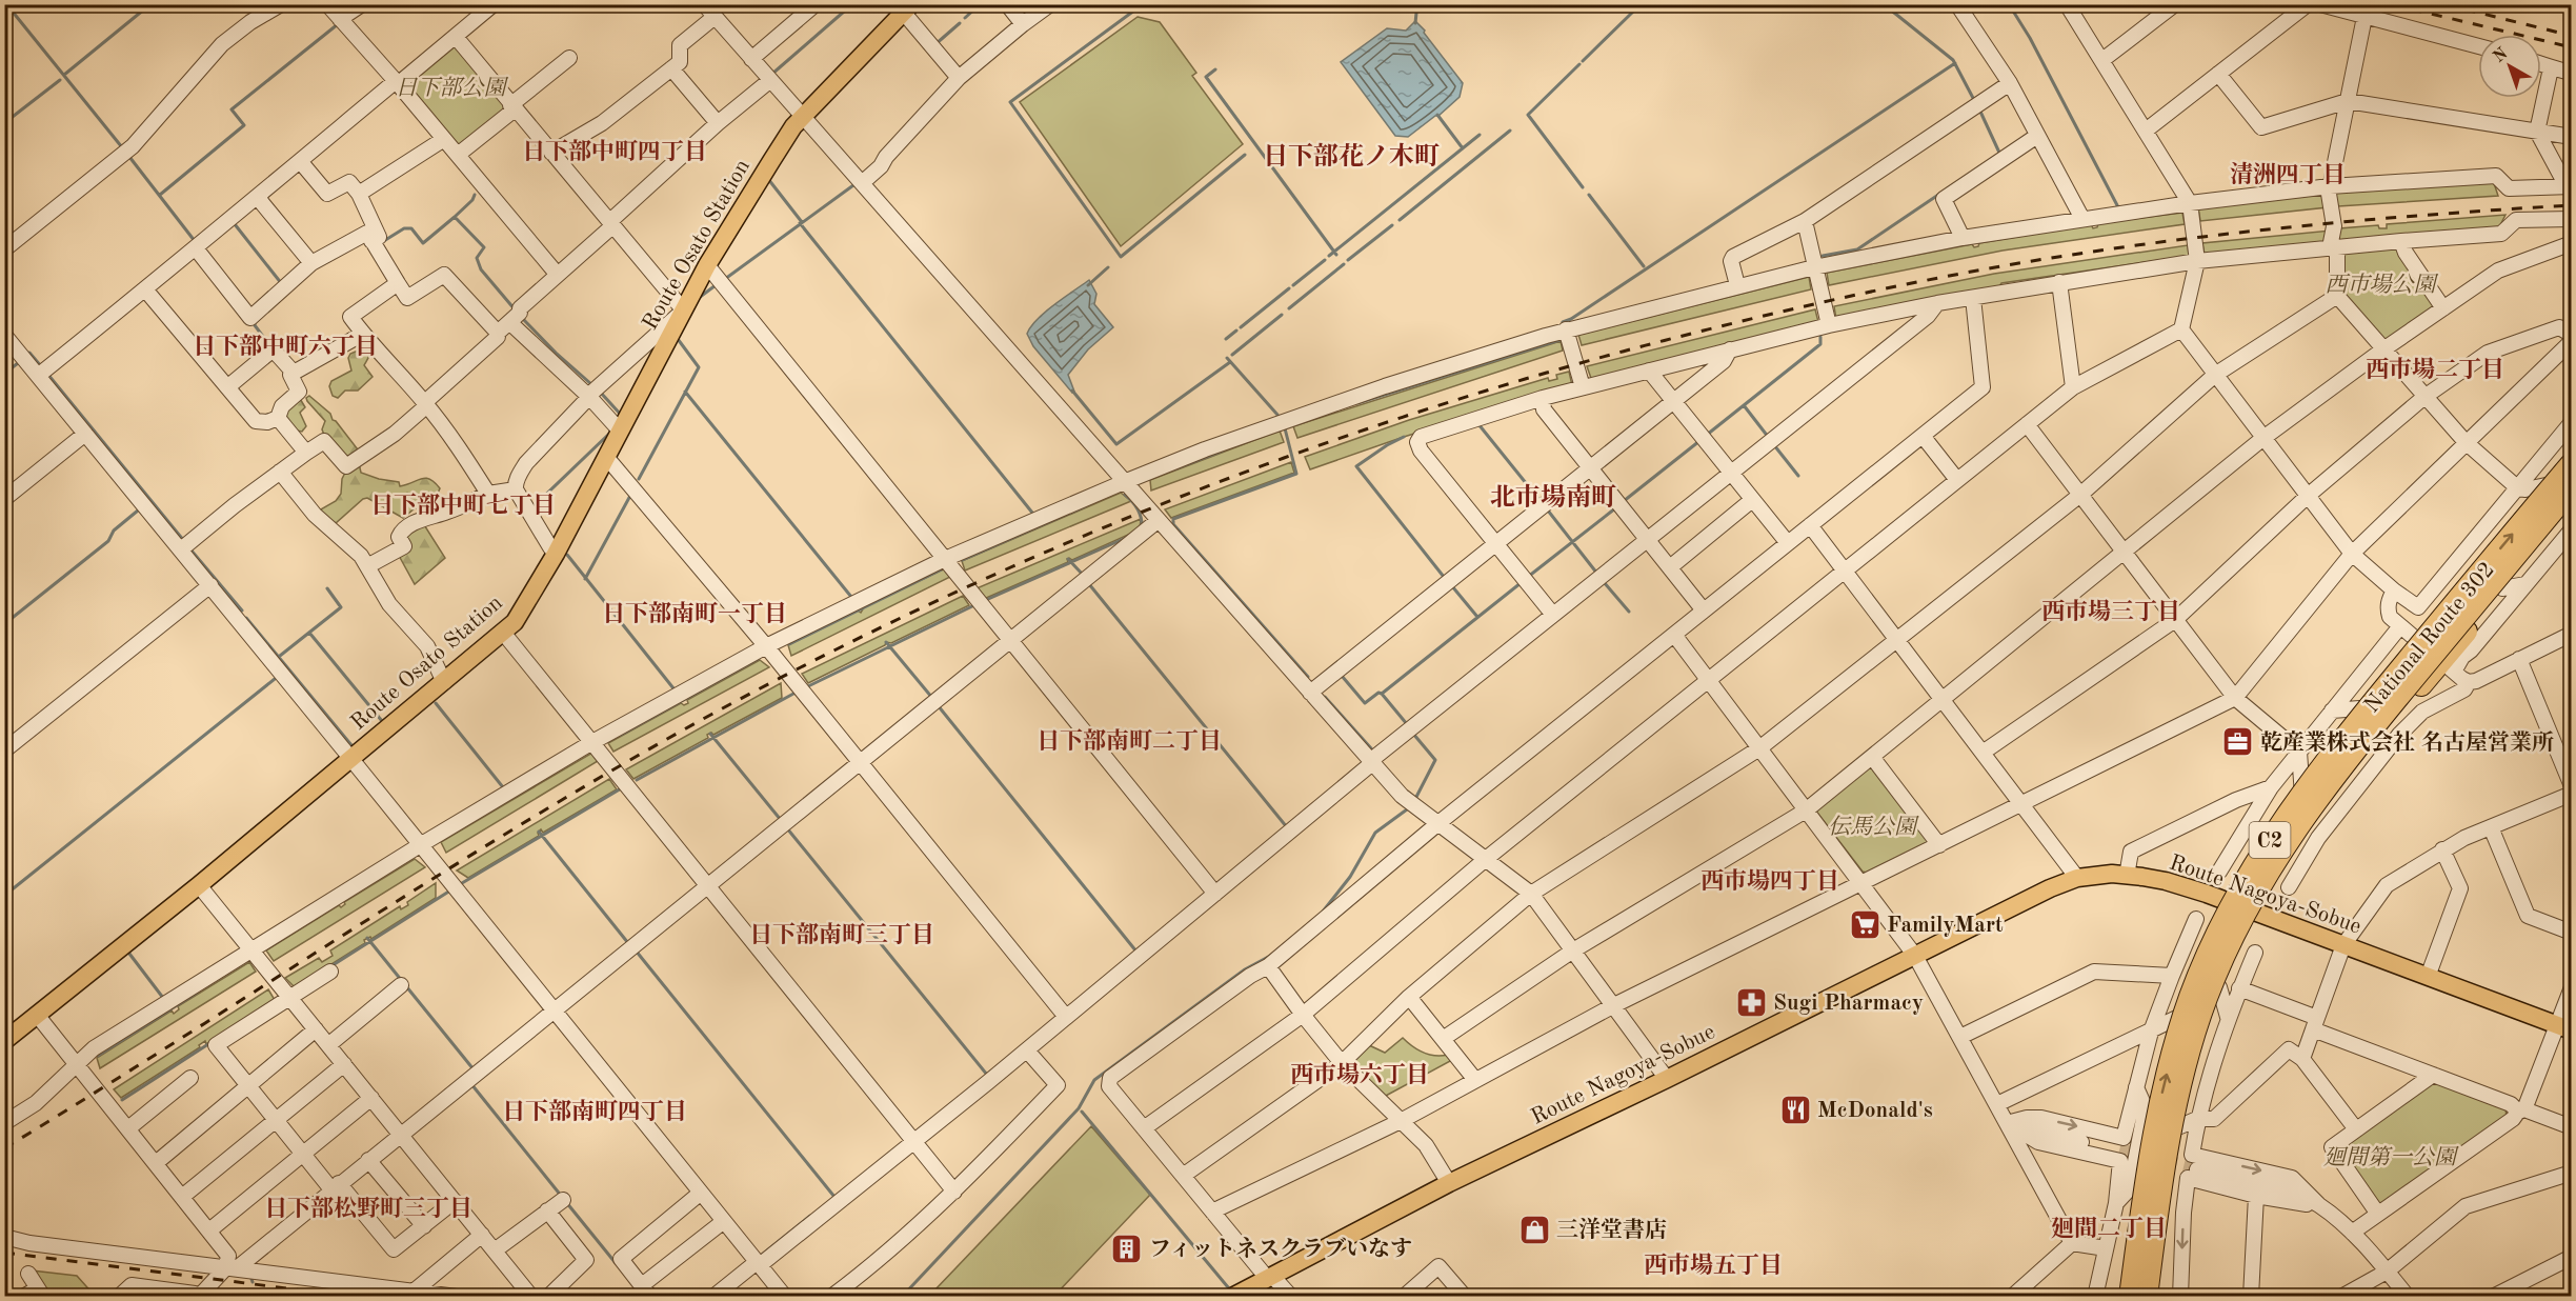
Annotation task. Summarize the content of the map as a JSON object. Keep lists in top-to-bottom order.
{
  "streets": {
    "highway": ["National Route 302", "C2"],
    "main road": ["Route Osato Station", "Route Nagoya-Sobue"]
  },
  "crossings": [
    ["National Route 302", "Route Nagoya-Sobue"]
  ],
  "districts": [
    "日下部中町四丁目",
    "日下部花ノ木町",
    "清洲四丁目",
    "日下部中町六丁目",
    "西市場二丁目",
    "北市場南町",
    "日下部中町七丁目",
    "西市場三丁目",
    "日下部南町一丁目",
    "日下部南町二丁目",
    "西市場四丁目",
    "日下部南町三丁目",
    "西市場六丁目",
    "日下部南町四丁目",
    "日下部松野町三丁目",
    "廻間二丁目",
    "西市場五丁目"
  ],
  "parks": [
    "日下部公園",
    "西市場公園",
    "伝馬公園",
    "廻間第一公園"
  ],
  "places": {
    "office": ["乾産業株式会社 名古屋営業所"],
    "supermarket": ["FamilyMart"],
    "pharmacy": ["Sugi Pharmacy"],
    "restaurant": ["McDonald's"],
    "shop": ["三洋堂書店"],
    "building": ["フィットネスクラブいなす"]
  },
  "north": "top left"
}
